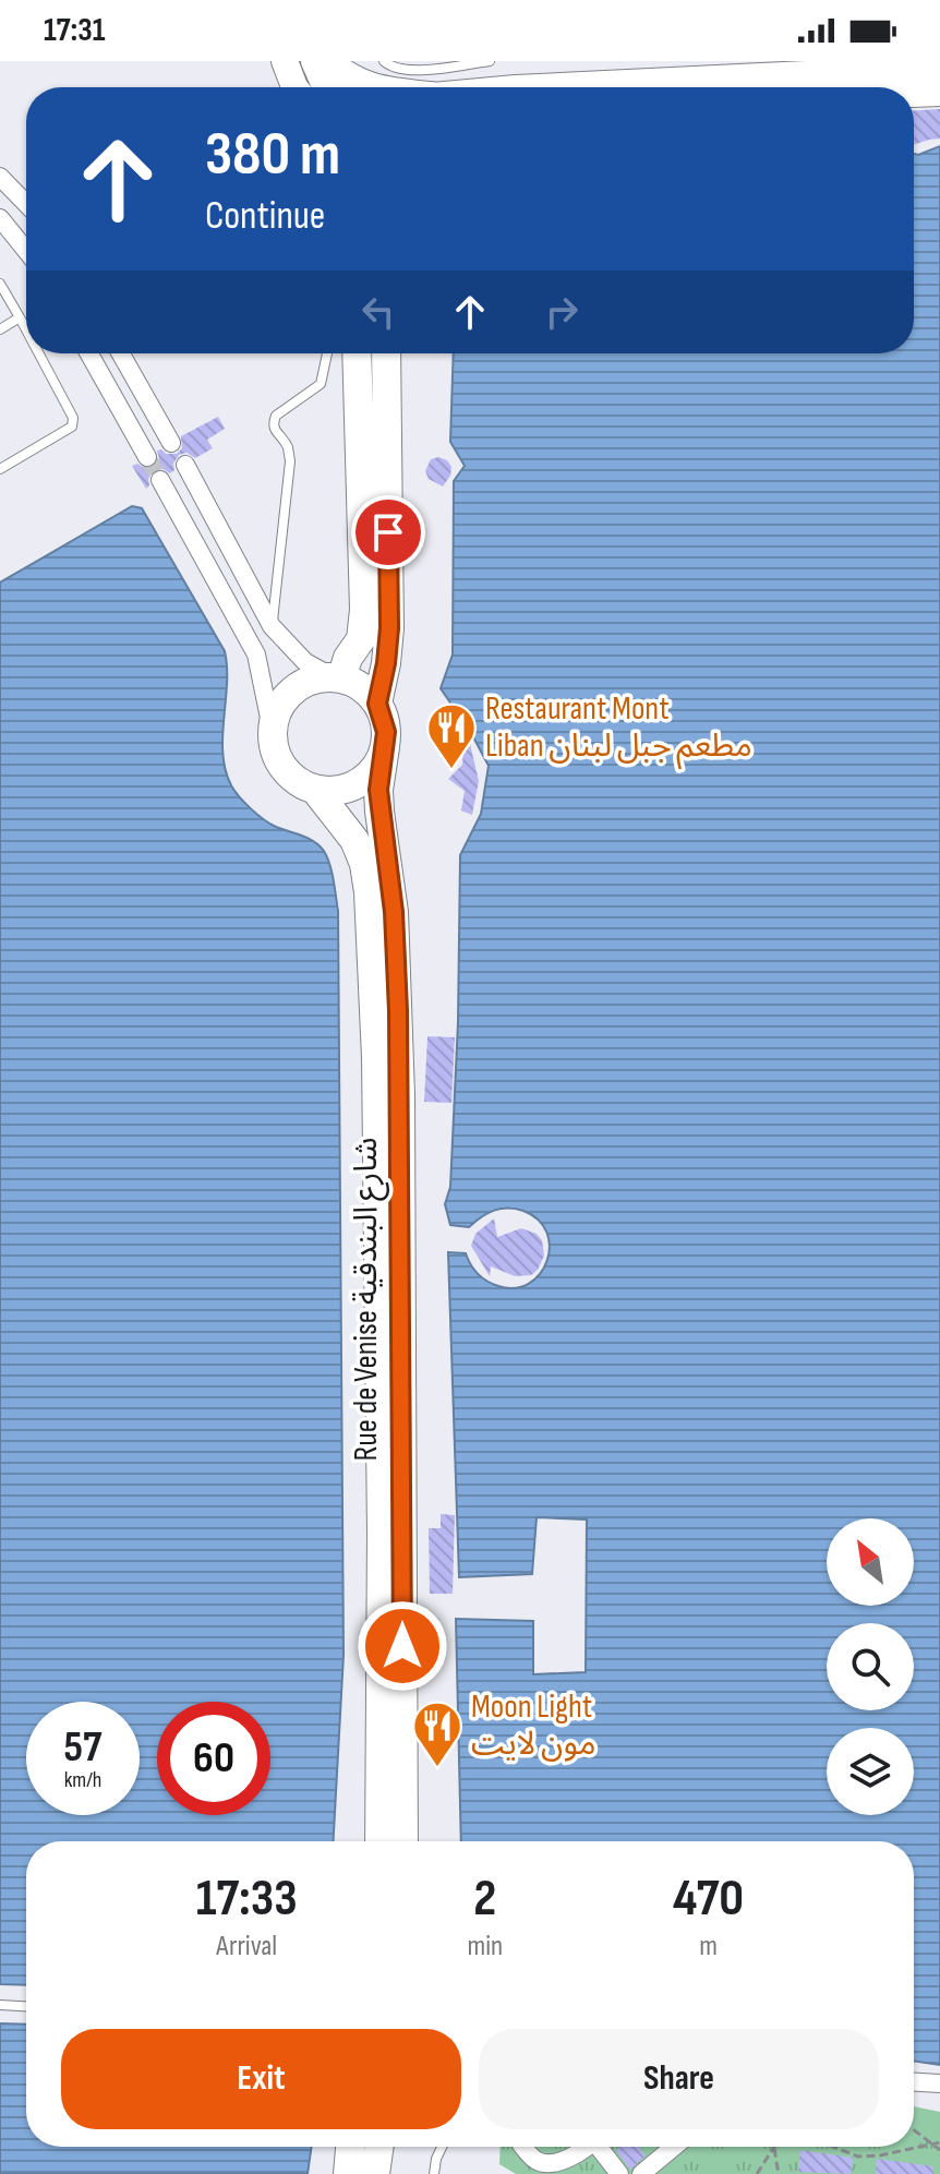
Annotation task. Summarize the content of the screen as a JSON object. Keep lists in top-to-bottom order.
{
  "streets": {
    "main road": ["Rue de Venise شارع البندقية"]
  },
  "places": {
    "restaurant": ["Restaurant Mont Liban مطعم جبل لبنان", "Moon Light مون لايت"]
  },
  "north": "top left",
  "page": {
    "status": "17:31",
    "turn": ["380 m", "Continue"],
    "speed": "57 km/h",
    "limit": "60",
    "eta": [
      "17:33",
      "Arrival",
      "2",
      "min",
      "470",
      "m"
    ],
    "buttons": ["Exit", "Share"]
  }
}
